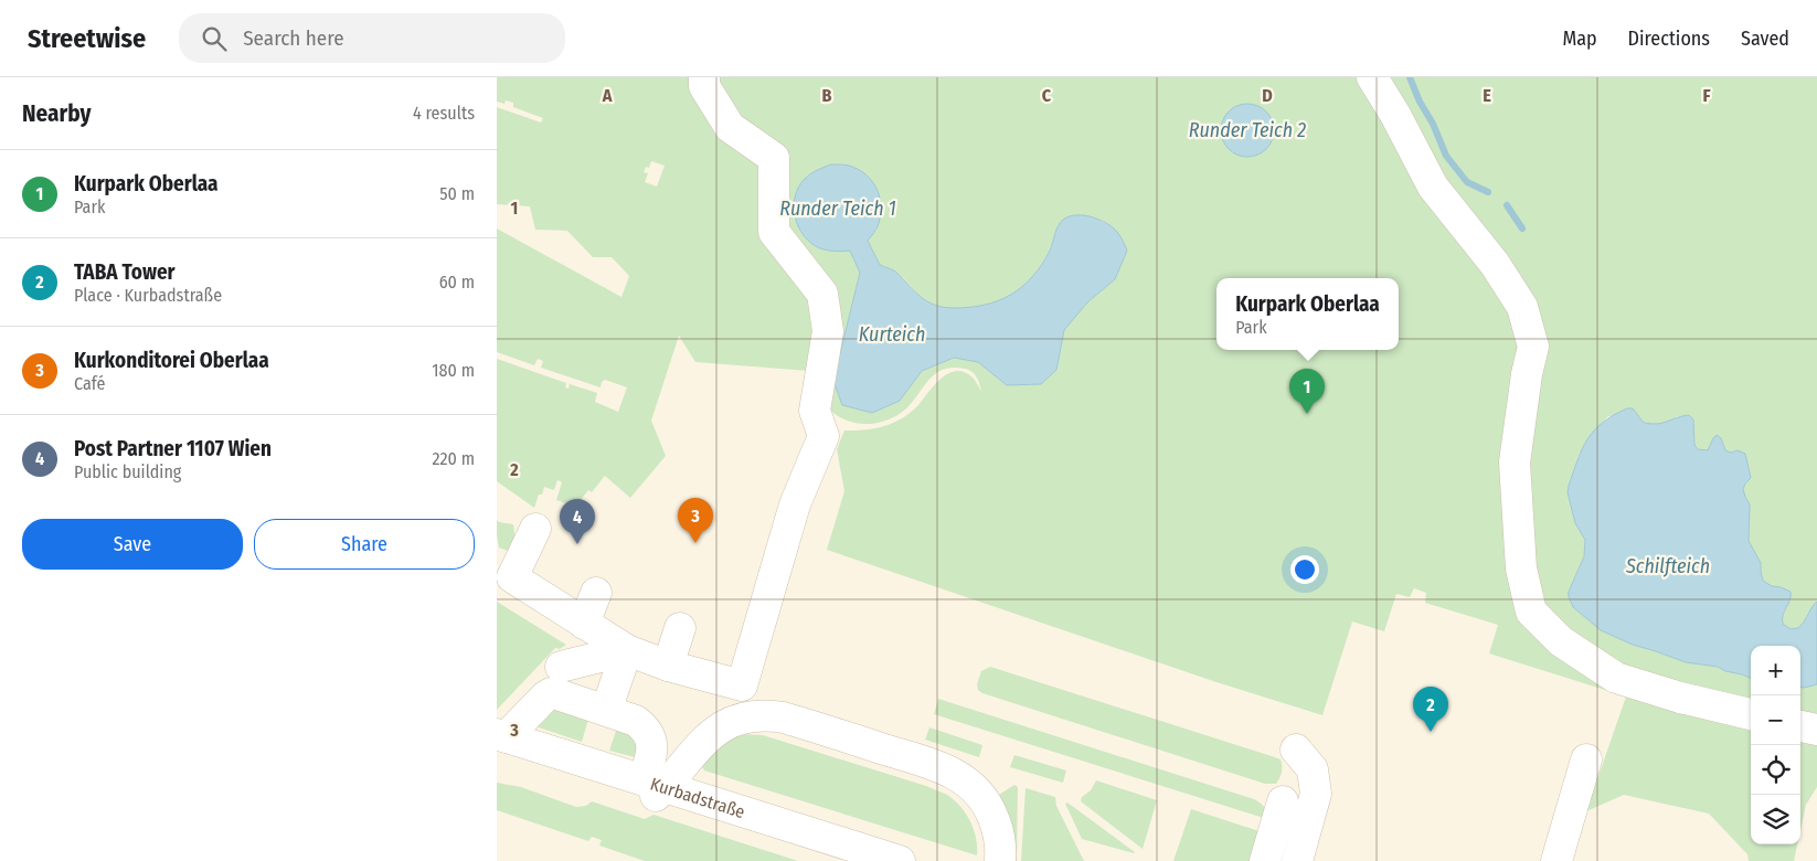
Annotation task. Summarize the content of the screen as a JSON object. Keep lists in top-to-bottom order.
{
  "streets": {
    "street": ["Kurbadstraße"]
  },
  "water": [
    "Runder Teich 2",
    "Runder Teich 1",
    "Kurteich",
    "Schilfteich"
  ],
  "page": {
    "header": "Streetwise",
    "search": "Search here",
    "nav": ["Map", "Directions", "Saved"],
    "heading": ["Nearby", "4 results"],
    "list": [
      {
        "mark": "1",
        "name": "Kurpark Oberlaa",
        "note": "Park",
        "value": "50 m"
      },
      {
        "mark": "2",
        "name": "TABA Tower",
        "note": "Place · Kurbadstraße",
        "value": "60 m"
      },
      {
        "mark": "3",
        "name": "Kurkonditorei Oberlaa",
        "note": "Café",
        "value": "180 m"
      },
      {
        "mark": "4",
        "name": "Post Partner 1107 Wien",
        "note": "Public building",
        "value": "220 m"
      }
    ],
    "popup": ["Kurpark Oberlaa", "Park"],
    "pins": [
      "1",
      "3",
      "4",
      "2"
    ],
    "buttons": ["Save", "Share"],
    "map_buttons": ["+", "−"]
  },
  "grid": {
    "columns": [
      "A",
      "B",
      "C",
      "D",
      "E",
      "F"
    ],
    "rows": ["1", "2", "3"]
  }
}
